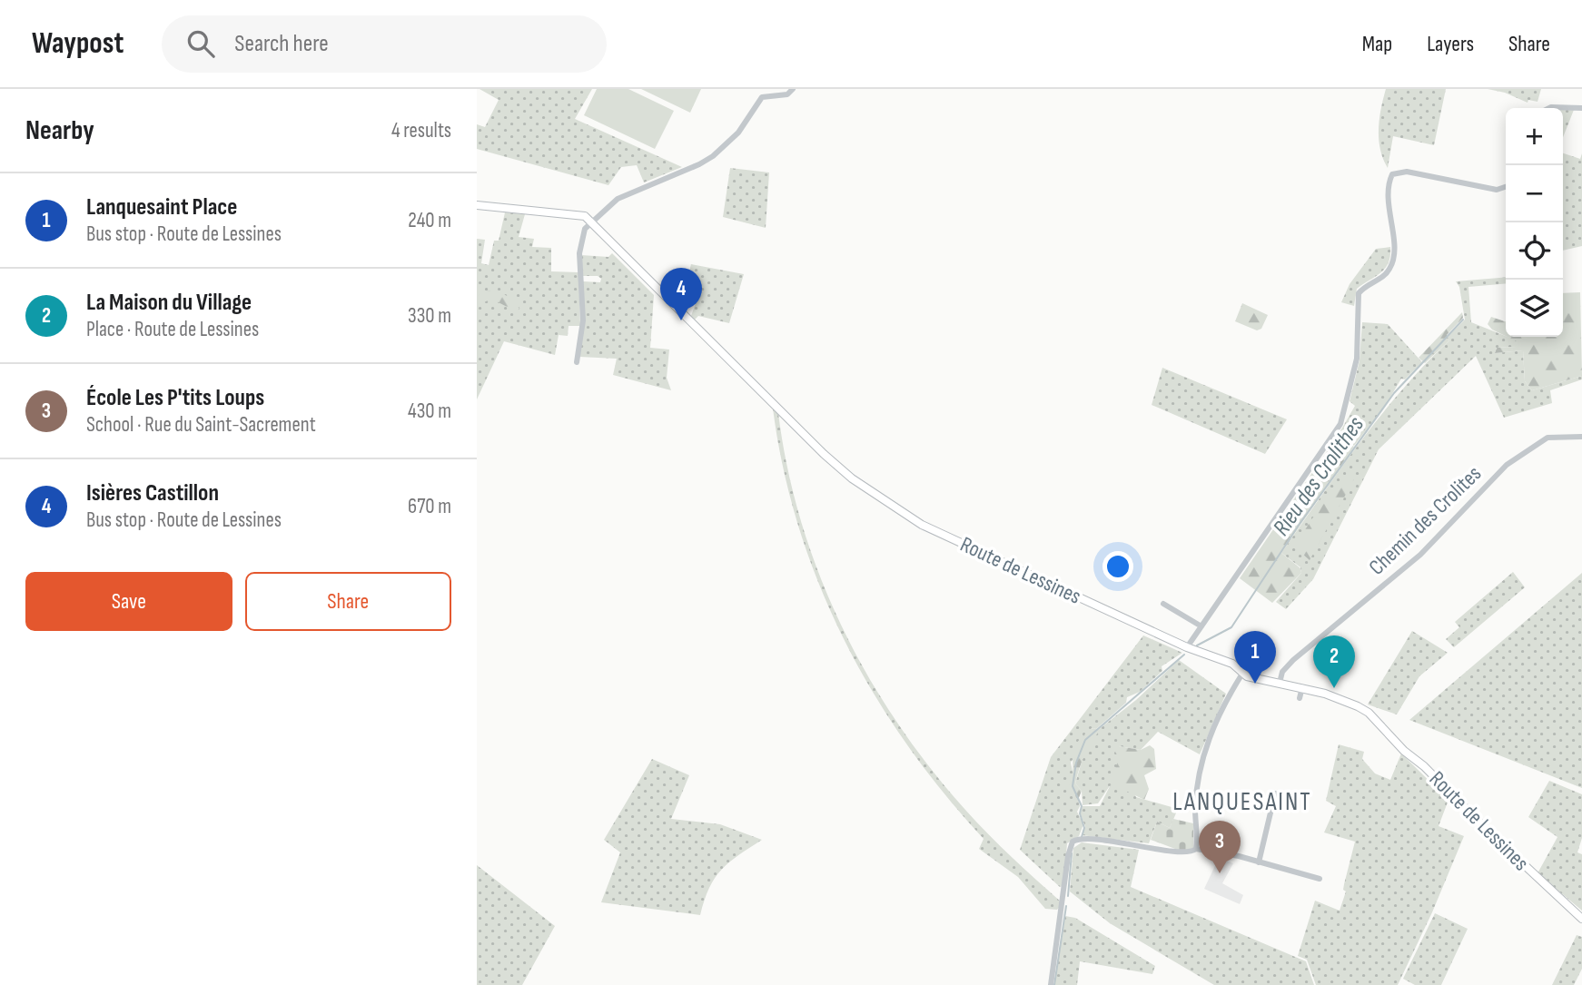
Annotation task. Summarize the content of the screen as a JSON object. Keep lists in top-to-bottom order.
{
  "streets": {
    "main road": ["Route de Lessines"],
    "street": ["Chemin des Crolites"]
  },
  "crossings": [
    ["Chemin des Crolites", "Route de Lessines"]
  ],
  "districts": ["LANQUESAINT"],
  "water": ["Rieu des Crolithes"],
  "page": {
    "header": "Waypost",
    "search": "Search here",
    "nav": ["Map", "Layers", "Share"],
    "heading": ["Nearby", "4 results"],
    "map_buttons": ["+", "−"],
    "list": [
      {
        "mark": "1",
        "name": "Lanquesaint Place",
        "note": "Bus stop · Route de Lessines",
        "value": "240 m"
      },
      {
        "mark": "2",
        "name": "La Maison du Village",
        "note": "Place · Route de Lessines",
        "value": "330 m"
      },
      {
        "mark": "3",
        "name": "École Les P'tits Loups",
        "note": "School · Rue du Saint-Sacrement",
        "value": "430 m"
      },
      {
        "mark": "4",
        "name": "Isières Castillon",
        "note": "Bus stop · Route de Lessines",
        "value": "670 m"
      }
    ],
    "pins": [
      "4",
      "1",
      "2",
      "3"
    ],
    "buttons": ["Save", "Share"]
  }
}
